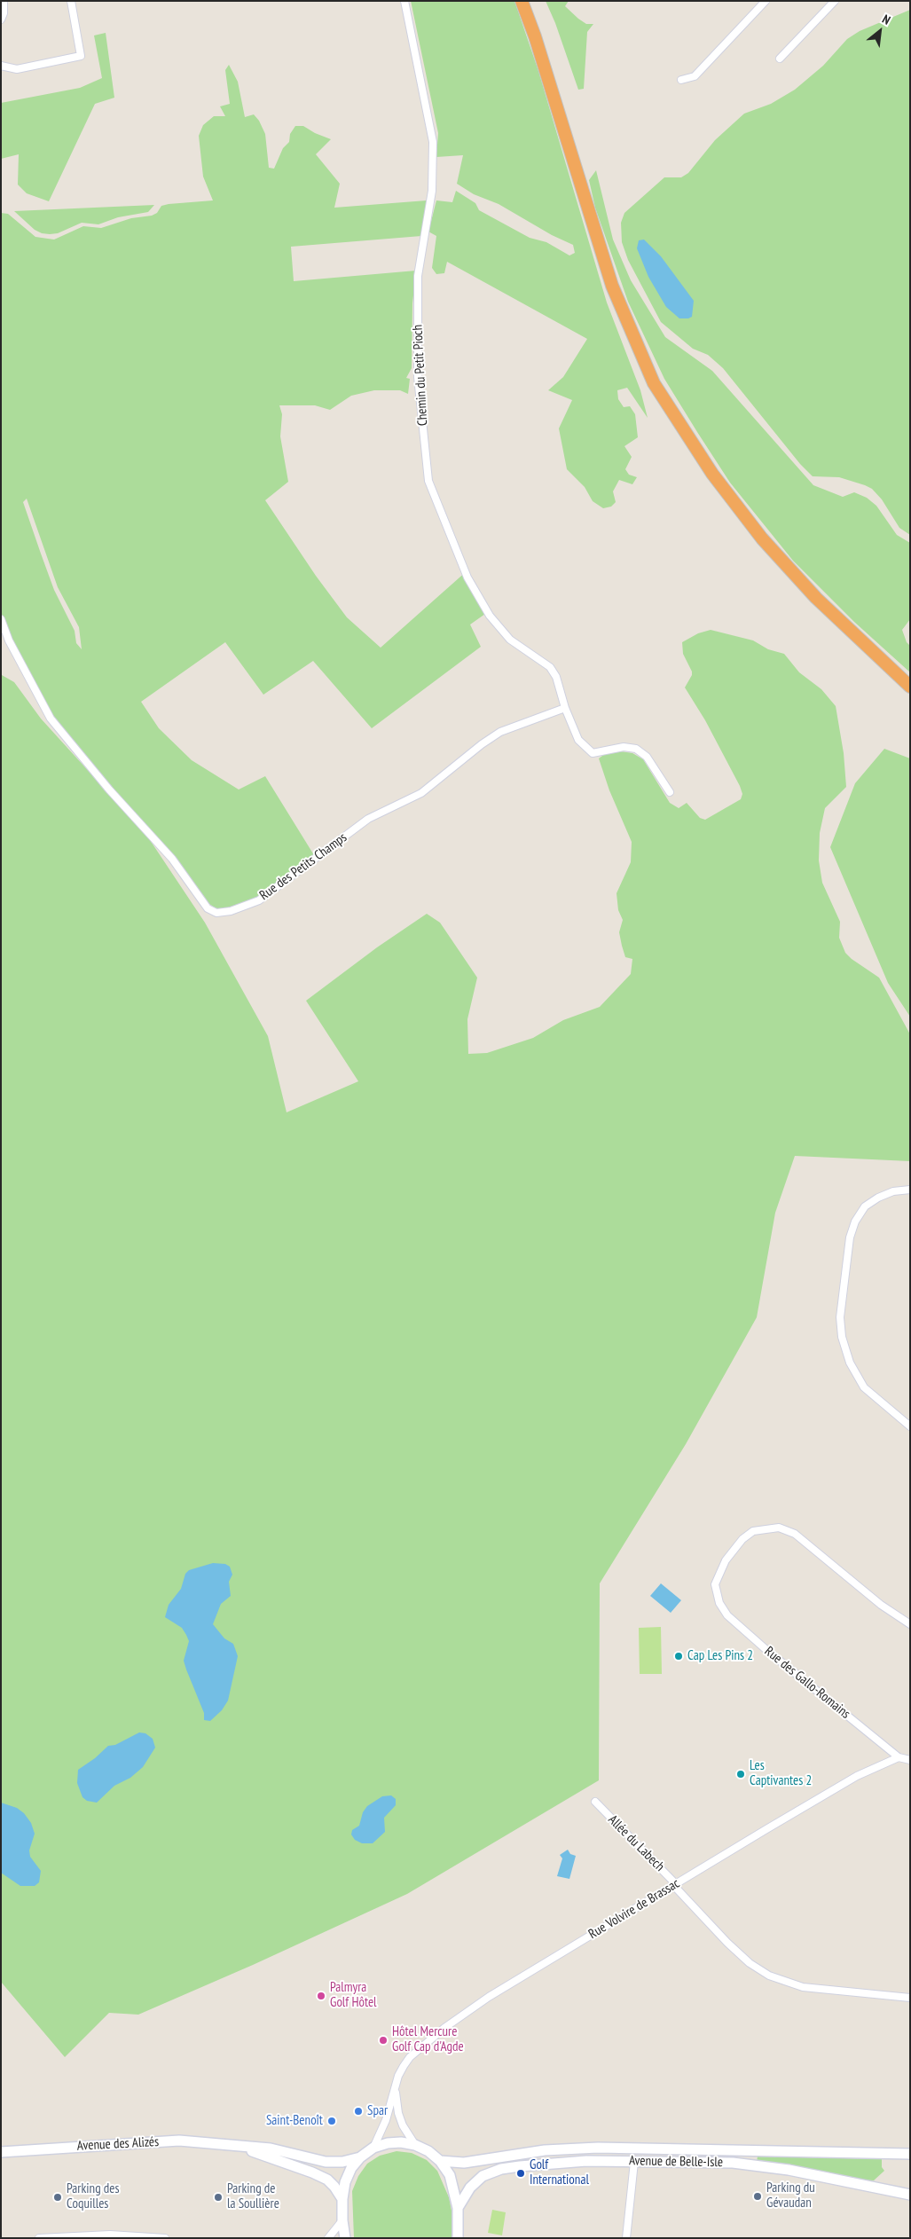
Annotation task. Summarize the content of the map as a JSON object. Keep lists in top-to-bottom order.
{
  "streets": {
    "street": [
      "Chemin du Petit Pioch",
      "Rue des Petits Champs",
      "Rue des Gallo-Romains",
      "Allée du Labech",
      "Rue Volvire de Brassac",
      "Avenue des Alizés",
      "Avenue de Belle-Isle"
    ]
  },
  "crossings": [
    ["Chemin du Petit Pioch", "Rue des Petits Champs"],
    ["Rue des Gallo-Romains", "Rue Volvire de Brassac"],
    ["Allée du Labech", "Rue Volvire de Brassac"]
  ],
  "places": [
    "Cap Les Pins 2",
    "Les Captivantes 2",
    "Palmyra Golf Hôtel",
    "Hôtel Mercure Golf Cap d'Agde",
    "Spar",
    "Saint-Benoît",
    "Golf International",
    "Parking du Gévaudan",
    "Parking des Coquilles",
    "Parking de la Soullière"
  ],
  "north": "top right"
}
